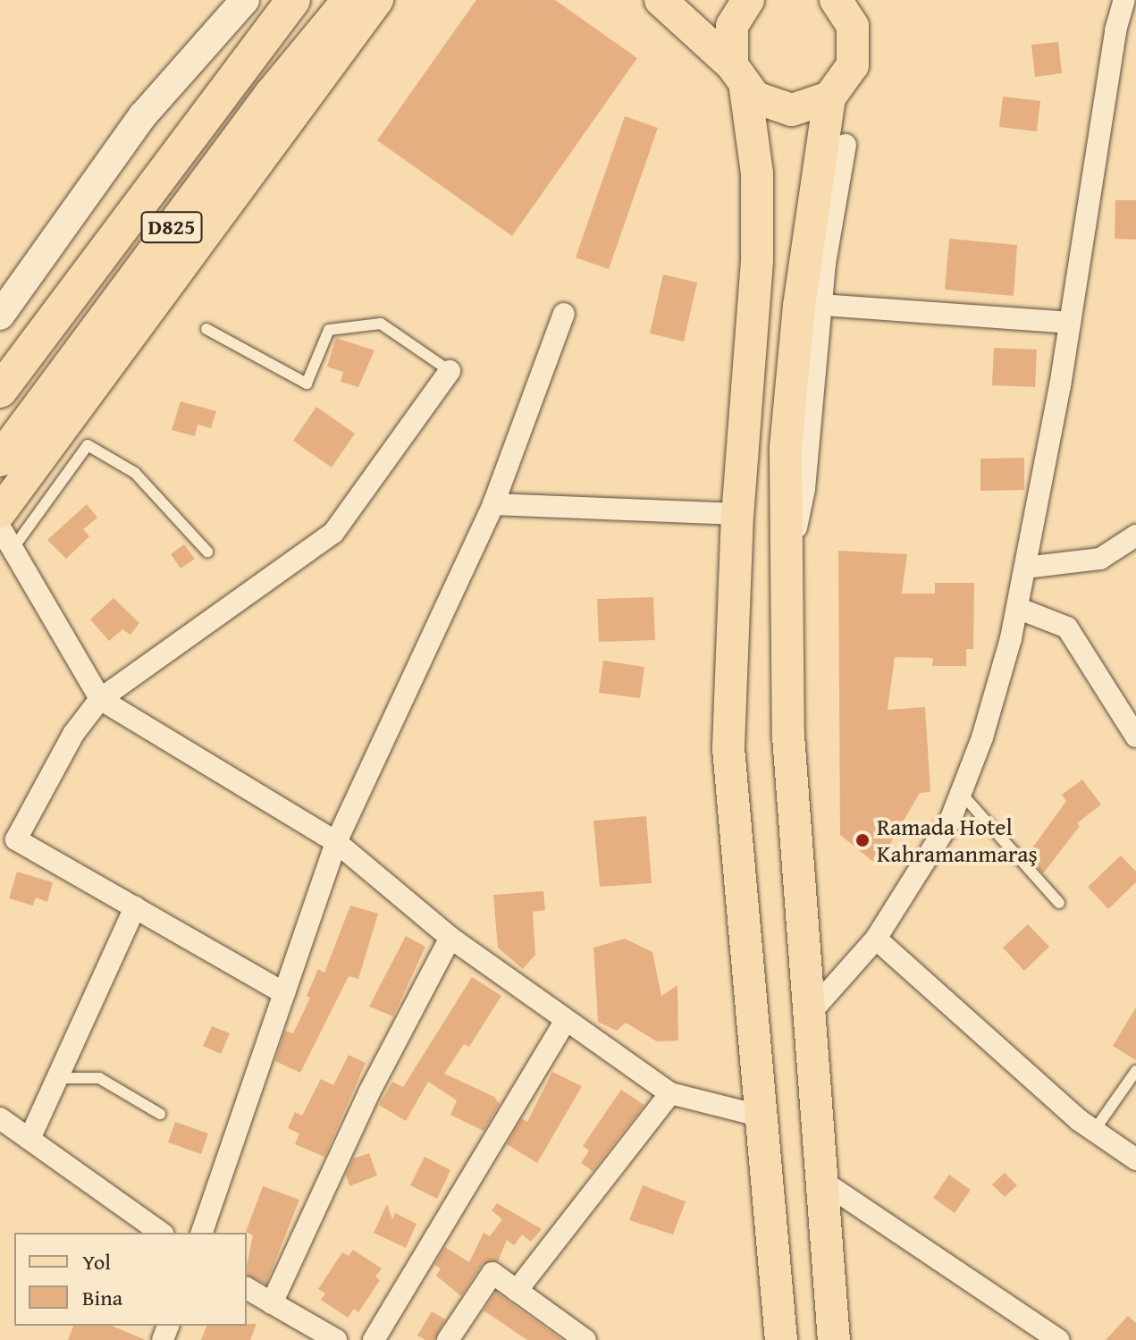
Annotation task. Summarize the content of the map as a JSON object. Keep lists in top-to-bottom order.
{
  "streets": {
    "highway": ["D825"]
  },
  "places": ["Ramada Hotel Kahramanmaraş"],
  "legend": ["Yol", "Bina"]
}
